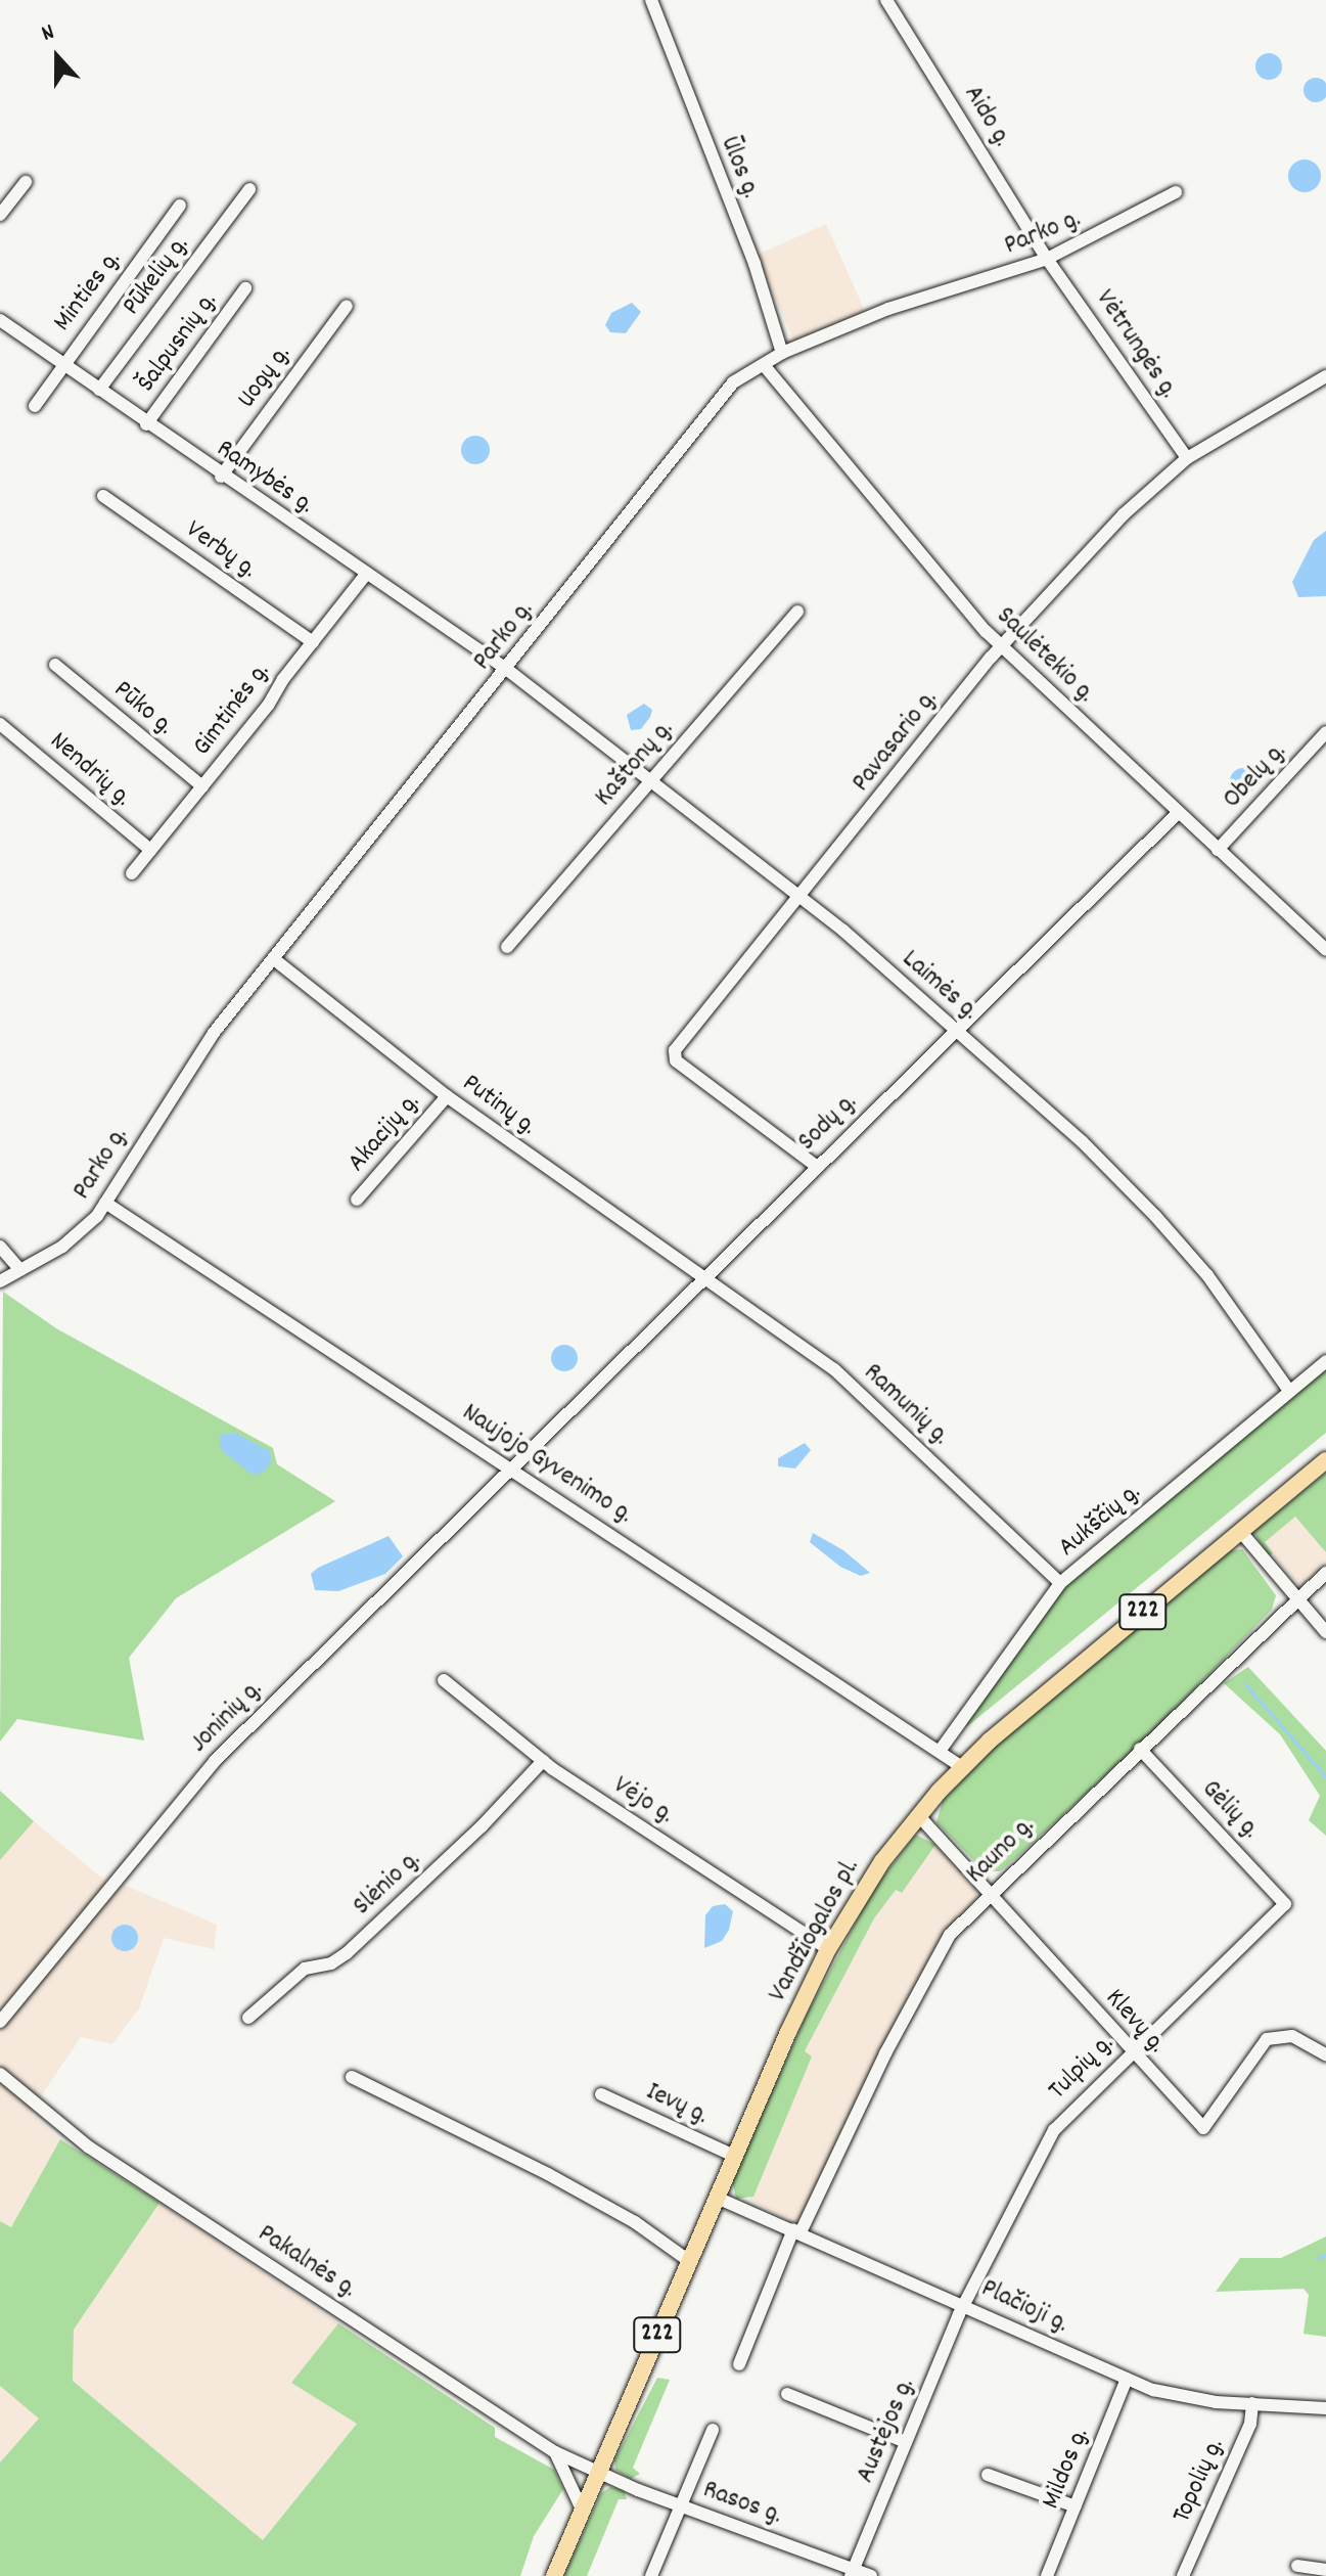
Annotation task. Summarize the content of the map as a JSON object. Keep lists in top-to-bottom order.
{
  "streets": {
    "main road": ["222", "Vandžiogalos pl."],
    "street": [
      "Aido g.",
      "Ūlos g.",
      "Parko g.",
      "Pūkelių g.",
      "Minties g.",
      "Šalpusnių g.",
      "Vėtrungės g.",
      "Uogų g.",
      "Ramybės g.",
      "Verbų g.",
      "Saulėtekio g.",
      "Pūko g.",
      "Gimtinės g.",
      "Pavasario g.",
      "Kaštonų g.",
      "Nendrių g.",
      "Obelų g.",
      "Laimės g.",
      "Putinų g.",
      "Sodų g.",
      "Akacijų g.",
      "Ramunių g.",
      "Naujojo Gyvenimo g.",
      "Aukščių g.",
      "Joninių g.",
      "Vėjo g.",
      "Gėlių g.",
      "Kauno g.",
      "Slėnio g.",
      "Klevų g.",
      "Tulpių g.",
      "Ievų g.",
      "Pakalnės g.",
      "Plačioji g.",
      "Austėjos g.",
      "Mildos g.",
      "Topolių g.",
      "Rasos g."
    ]
  },
  "crossings": [
    ["Aido g.", "Parko g."],
    ["Aido g.", "Vėtrungės g."],
    ["Ūlos g.", "Parko g."],
    ["Parko g.", "Vėtrungės g."],
    ["Parko g.", "Ramybės g."],
    ["Parko g.", "Saulėtekio g."],
    ["Parko g.", "Laimės g."],
    ["Parko g.", "Putinų g."],
    ["Parko g.", "Naujojo Gyvenimo g."],
    ["Pūkelių g.", "Ramybės g."],
    ["Minties g.", "Ramybės g."],
    ["Šalpusnių g.", "Ramybės g."],
    ["Vėtrungės g.", "Pavasario g."],
    ["Uogų g.", "Ramybės g."],
    ["Ramybės g.", "Gimtinės g."],
    ["Ramybės g.", "Laimės g."],
    ["Verbų g.", "Gimtinės g."],
    ["Saulėtekio g.", "Pavasario g."],
    ["Saulėtekio g.", "Obelų g."],
    ["Saulėtekio g.", "Sodų g."],
    ["Pūko g.", "Gimtinės g."],
    ["Gimtinės g.", "Nendrių g."],
    ["Pavasario g.", "Laimės g."],
    ["Pavasario g.", "Sodų g."],
    ["Kaštonų g.", "Laimės g."],
    ["Laimės g.", "Sodų g."],
    ["Laimės g.", "Aukščių g."],
    ["Putinų g.", "Sodų g."],
    ["Putinų g.", "Akacijų g."],
    ["Putinų g.", "Ramunių g."],
    ["Sodų g.", "Ramunių g."],
    ["Sodų g.", "Naujojo Gyvenimo g."],
    ["Sodų g.", "Joninių g."],
    ["Ramunių g.", "Aukščių g."],
    ["Naujojo Gyvenimo g.", "Aukščių g."],
    ["Naujojo Gyvenimo g.", "Joninių g."],
    ["Naujojo Gyvenimo g.", "Vandžiogalos pl."],
    ["Vėjo g.", "Slėnio g."],
    ["Vėjo g.", "Vandžiogalos pl."],
    ["Gėlių g.", "Kauno g."],
    ["Gėlių g.", "Tulpių g."],
    ["Kauno g.", "Klevų g."],
    ["Kauno g.", "Plačioji g."],
    ["Vandžiogalos pl.", "Klevų g."],
    ["Vandžiogalos pl.", "Ievų g."],
    ["Vandžiogalos pl.", "Pakalnės g."],
    ["Vandžiogalos pl.", "Plačioji g."],
    ["Vandžiogalos pl.", "Rasos g."],
    ["Klevų g.", "Tulpių g."],
    ["Tulpių g.", "Plačioji g."],
    ["Tulpių g.", "Austėjos g."],
    ["Pakalnės g.", "Rasos g."],
    ["Plačioji g.", "Austėjos g."],
    ["Plačioji g.", "Mildos g."],
    ["Plačioji g.", "Topolių g."],
    ["Austėjos g.", "Rasos g."]
  ],
  "north": "top"
}
